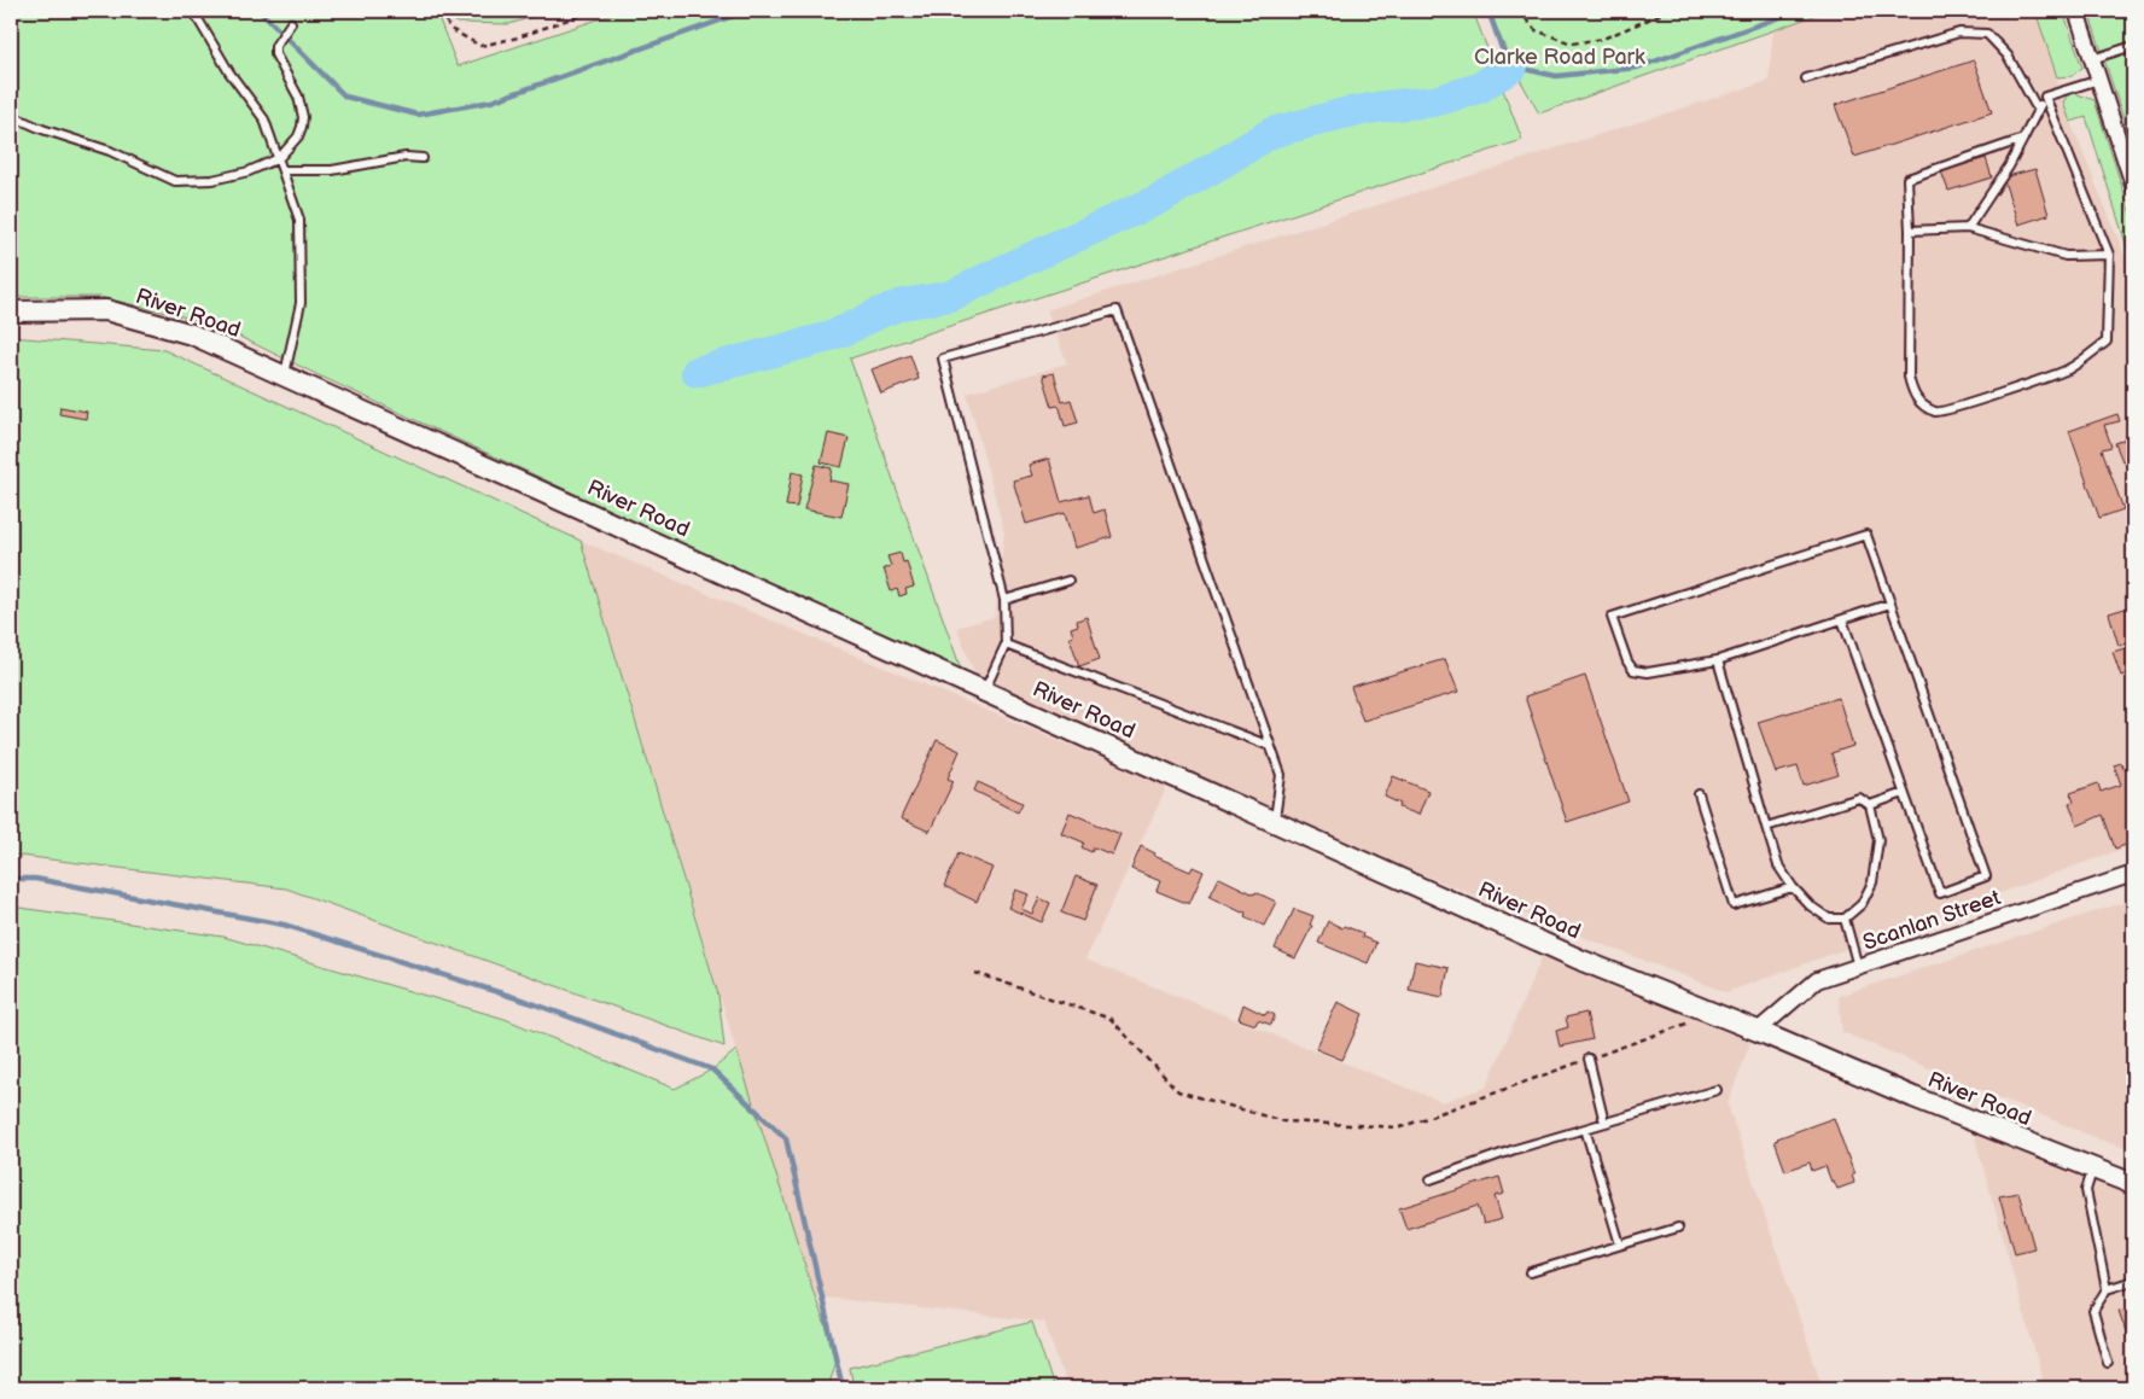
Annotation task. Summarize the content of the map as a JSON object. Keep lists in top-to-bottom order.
{
  "streets": {
    "street": ["River Road", "Scanlan Street"]
  },
  "crossings": [
    ["River Road", "Scanlan Street"]
  ],
  "parks": ["Clarke Road Park"]
}
